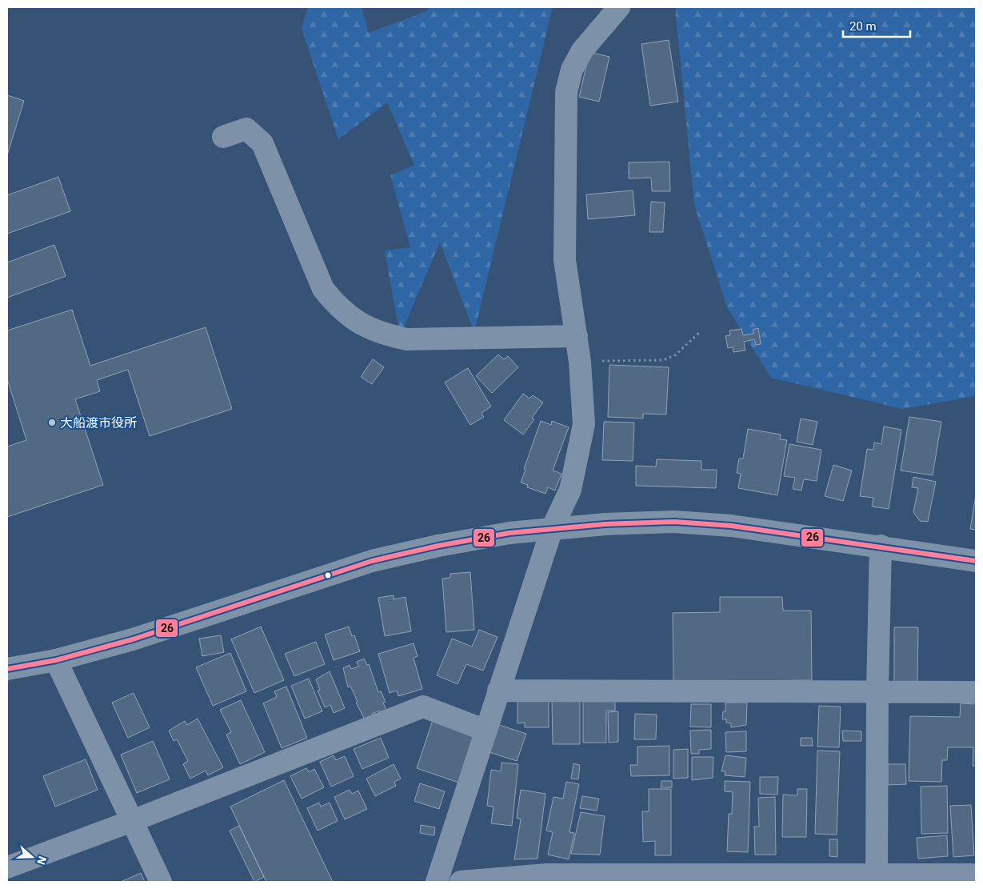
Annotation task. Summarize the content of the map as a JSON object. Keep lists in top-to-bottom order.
{
  "places": ["大船渡市役所"],
  "lines": ["transit line 26"],
  "scale_bar": "20 m",
  "north": "right"
}
